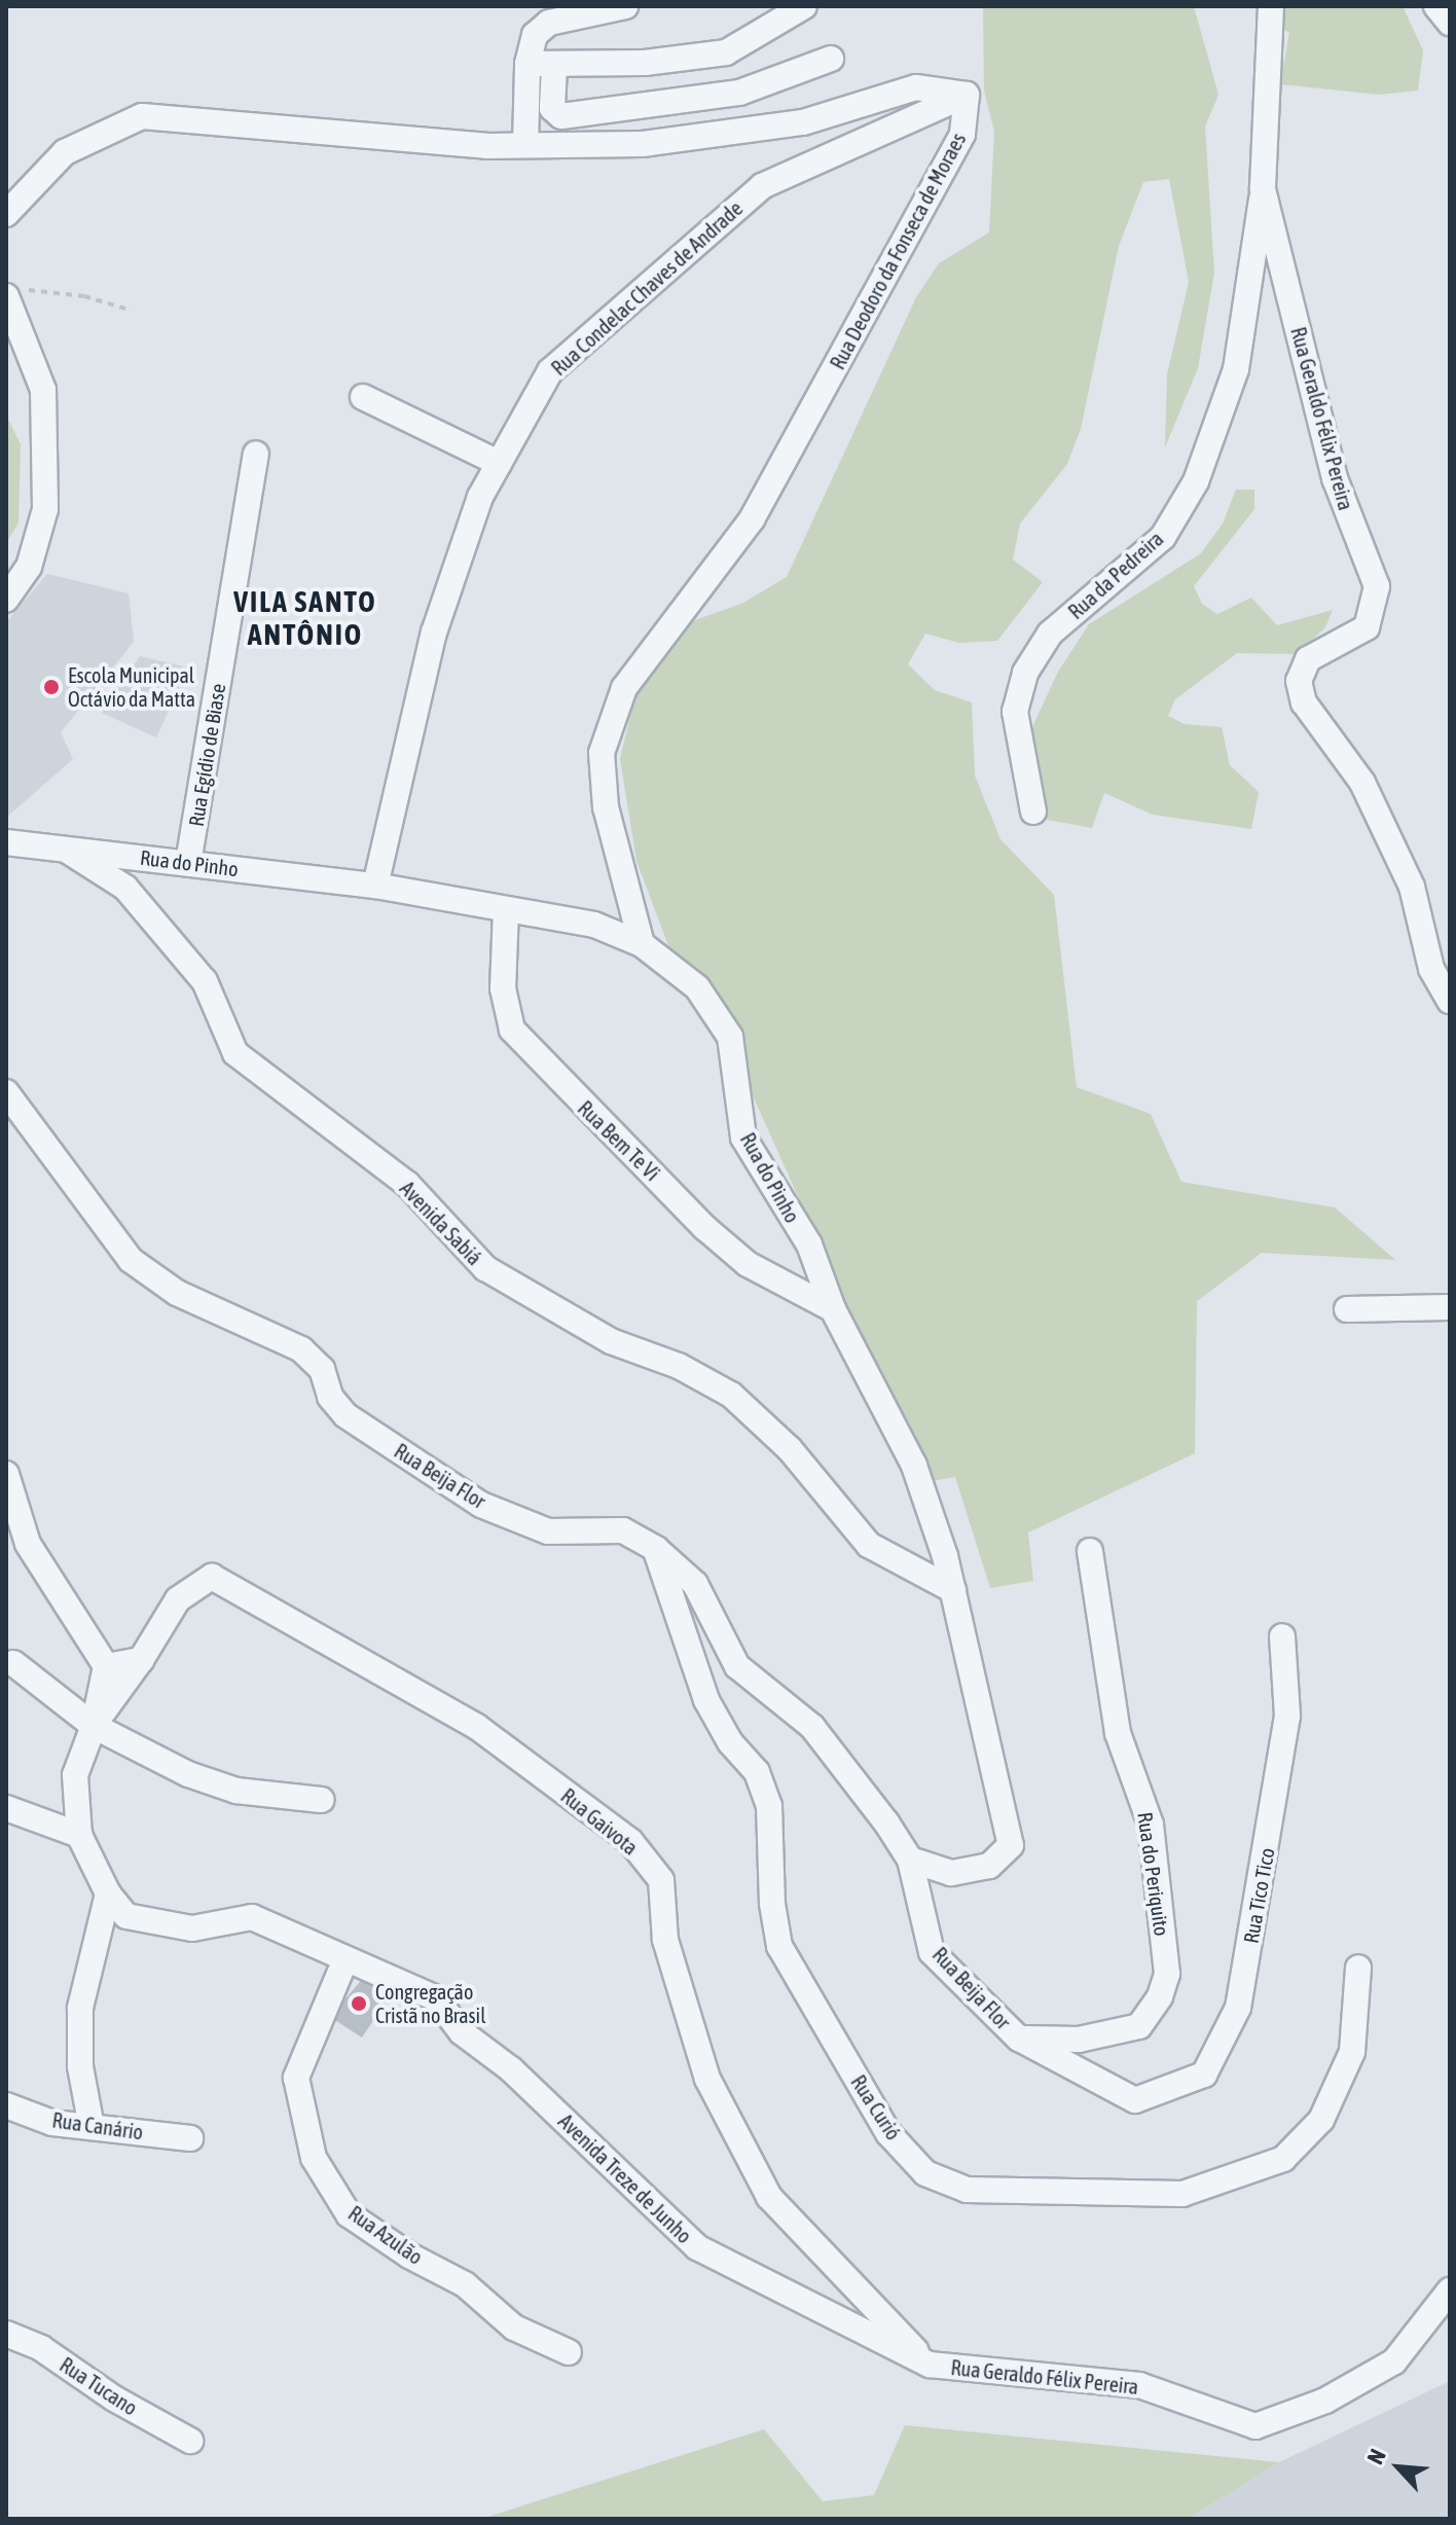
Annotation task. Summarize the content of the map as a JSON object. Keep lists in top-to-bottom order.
{
  "streets": {
    "street": [
      "Rua Deodoro da Fonseca de Moraes",
      "Rua Condelac Chaves de Andrade",
      "Rua Geraldo Félix Pereira",
      "Rua da Pedreira",
      "Rua Egídio de Biase",
      "Rua do Pinho",
      "Rua Bem Te Vi",
      "Avenida Sabiá",
      "Rua Beija Flor",
      "Rua Gaivota",
      "Rua do Periquito",
      "Rua Tico Tico",
      "Rua Curió",
      "Rua Canário",
      "Avenida Treze de Junho",
      "Rua Azulão",
      "Rua Tucano"
    ]
  },
  "crossings": [
    ["Rua Deodoro da Fonseca de Moraes", "Rua Condelac Chaves de Andrade"],
    ["Rua Deodoro da Fonseca de Moraes", "Rua do Pinho"],
    ["Rua Condelac Chaves de Andrade", "Rua do Pinho"],
    ["Rua Geraldo Félix Pereira", "Rua da Pedreira"],
    ["Rua Geraldo Félix Pereira", "Rua Gaivota"],
    ["Rua Geraldo Félix Pereira", "Avenida Treze de Junho"],
    ["Rua Egídio de Biase", "Rua do Pinho"],
    ["Rua do Pinho", "Rua Bem Te Vi"],
    ["Rua do Pinho", "Avenida Sabiá"],
    ["Rua do Pinho", "Rua Beija Flor"],
    ["Rua Beija Flor", "Rua do Periquito"],
    ["Rua Beija Flor", "Rua Tico Tico"],
    ["Rua Beija Flor", "Rua Curió"],
    ["Rua Gaivota", "Avenida Treze de Junho"],
    ["Avenida Treze de Junho", "Rua Azulão"]
  ],
  "districts": ["VILA SANTO ANTÔNIO"],
  "places": ["Escola Municipal Octávio da Matta", "Congregação Cristã no Brasil"],
  "north": "top left"
}
